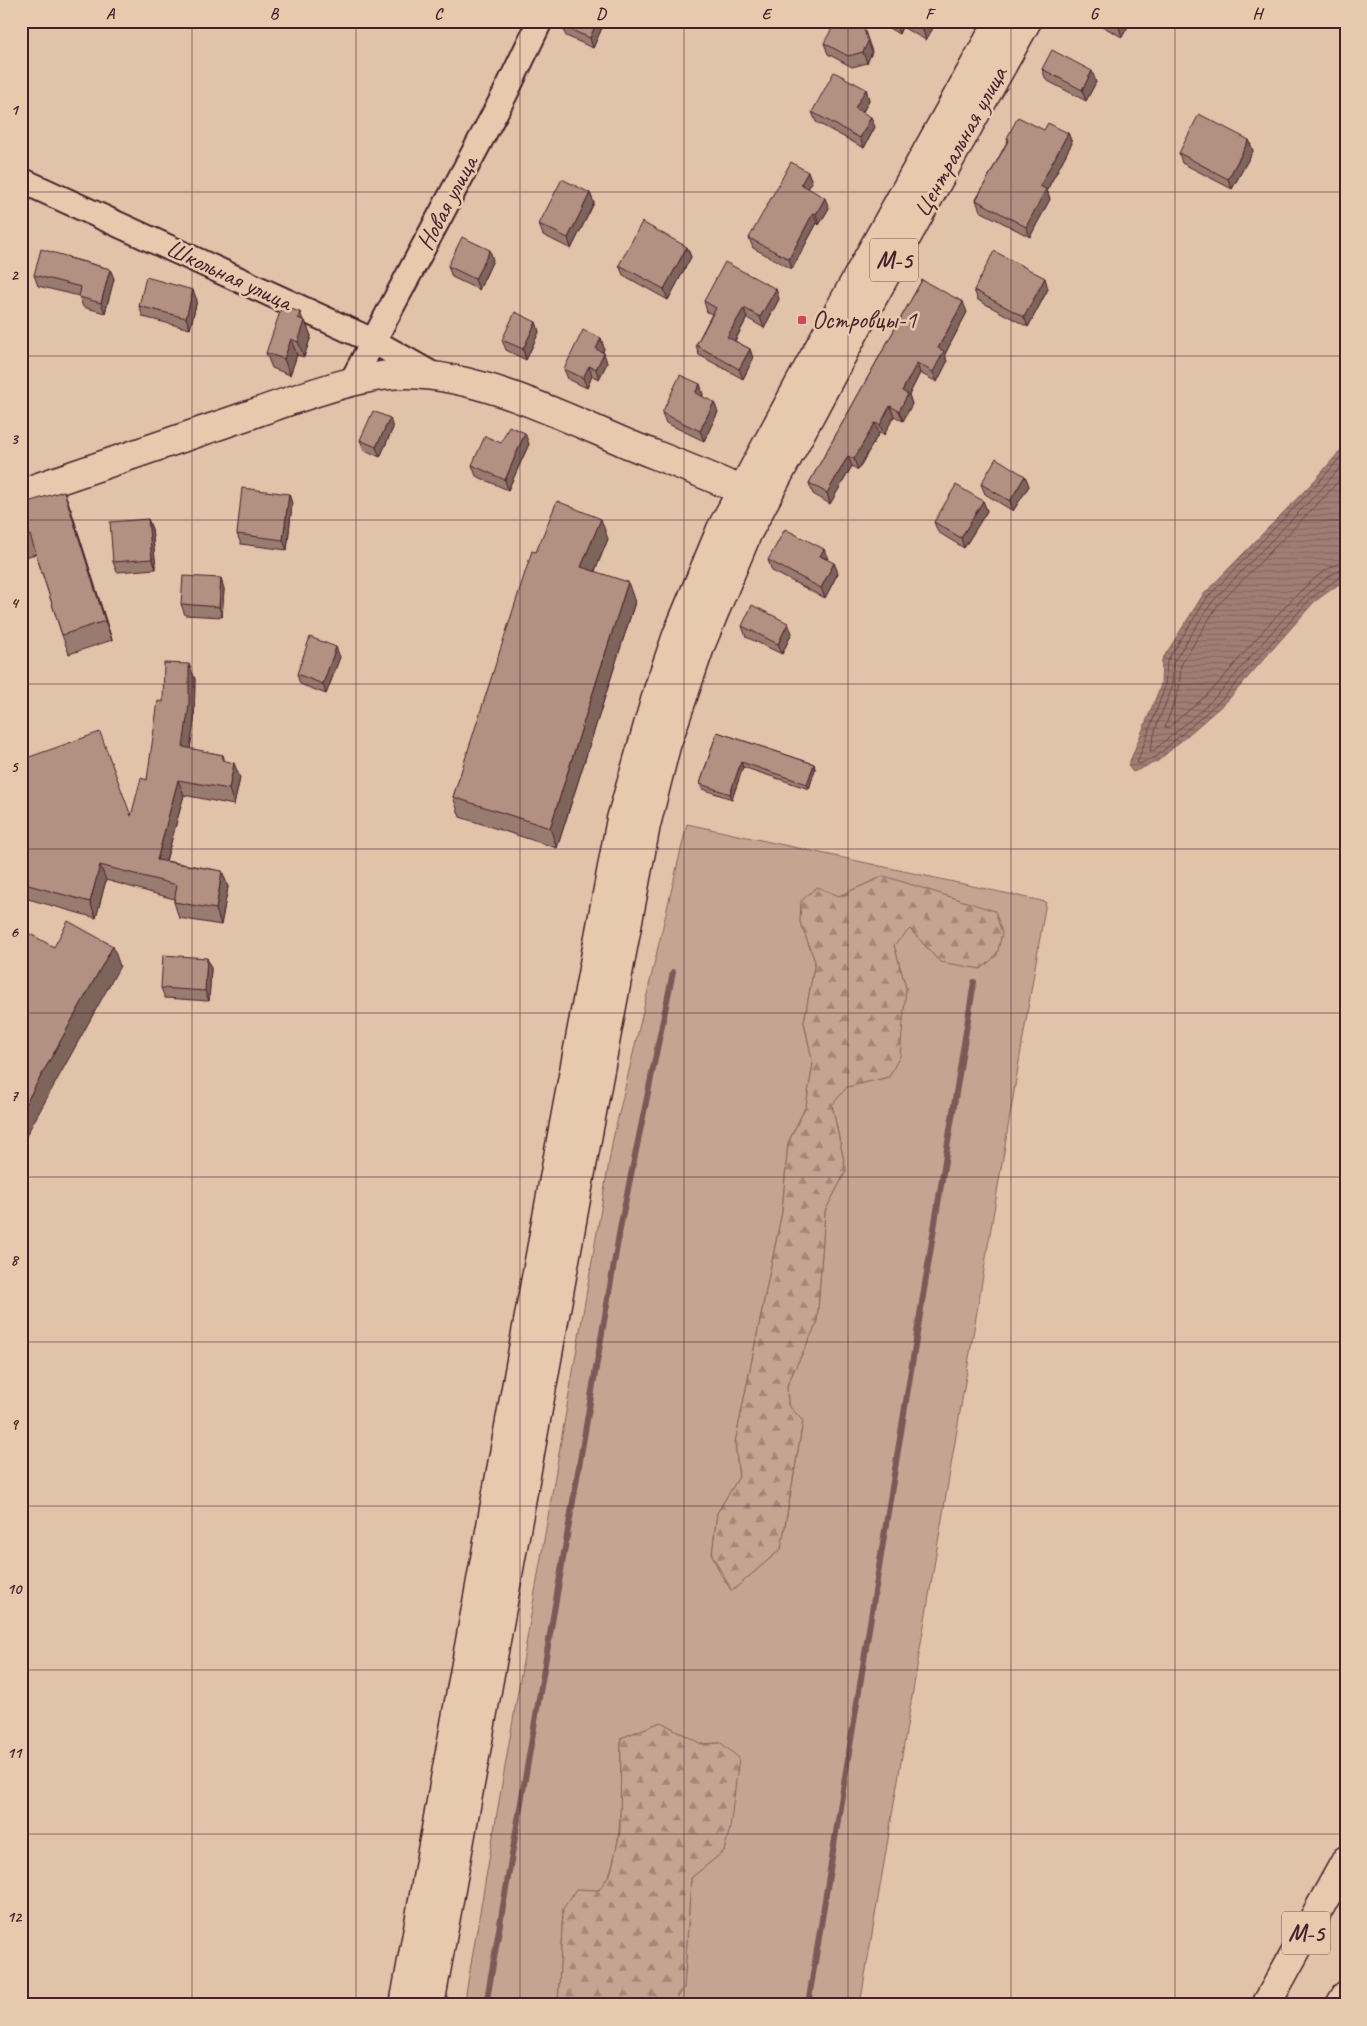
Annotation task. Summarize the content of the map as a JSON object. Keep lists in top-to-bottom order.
{
  "streets": {
    "main road": ["Центральная улица", "М-5"],
    "street": ["Новая улица", "Школьная улица"]
  },
  "crossings": [
    ["Новая улица", "Школьная улица"]
  ],
  "places": {
    "transit": ["Островцы-1"]
  },
  "grid": {
    "columns": [
      "A",
      "B",
      "C",
      "D",
      "E",
      "F",
      "G",
      "H"
    ],
    "rows": [
      "1",
      "2",
      "3",
      "4",
      "5",
      "6",
      "7",
      "8",
      "9",
      "10",
      "11",
      "12"
    ]
  }
}
